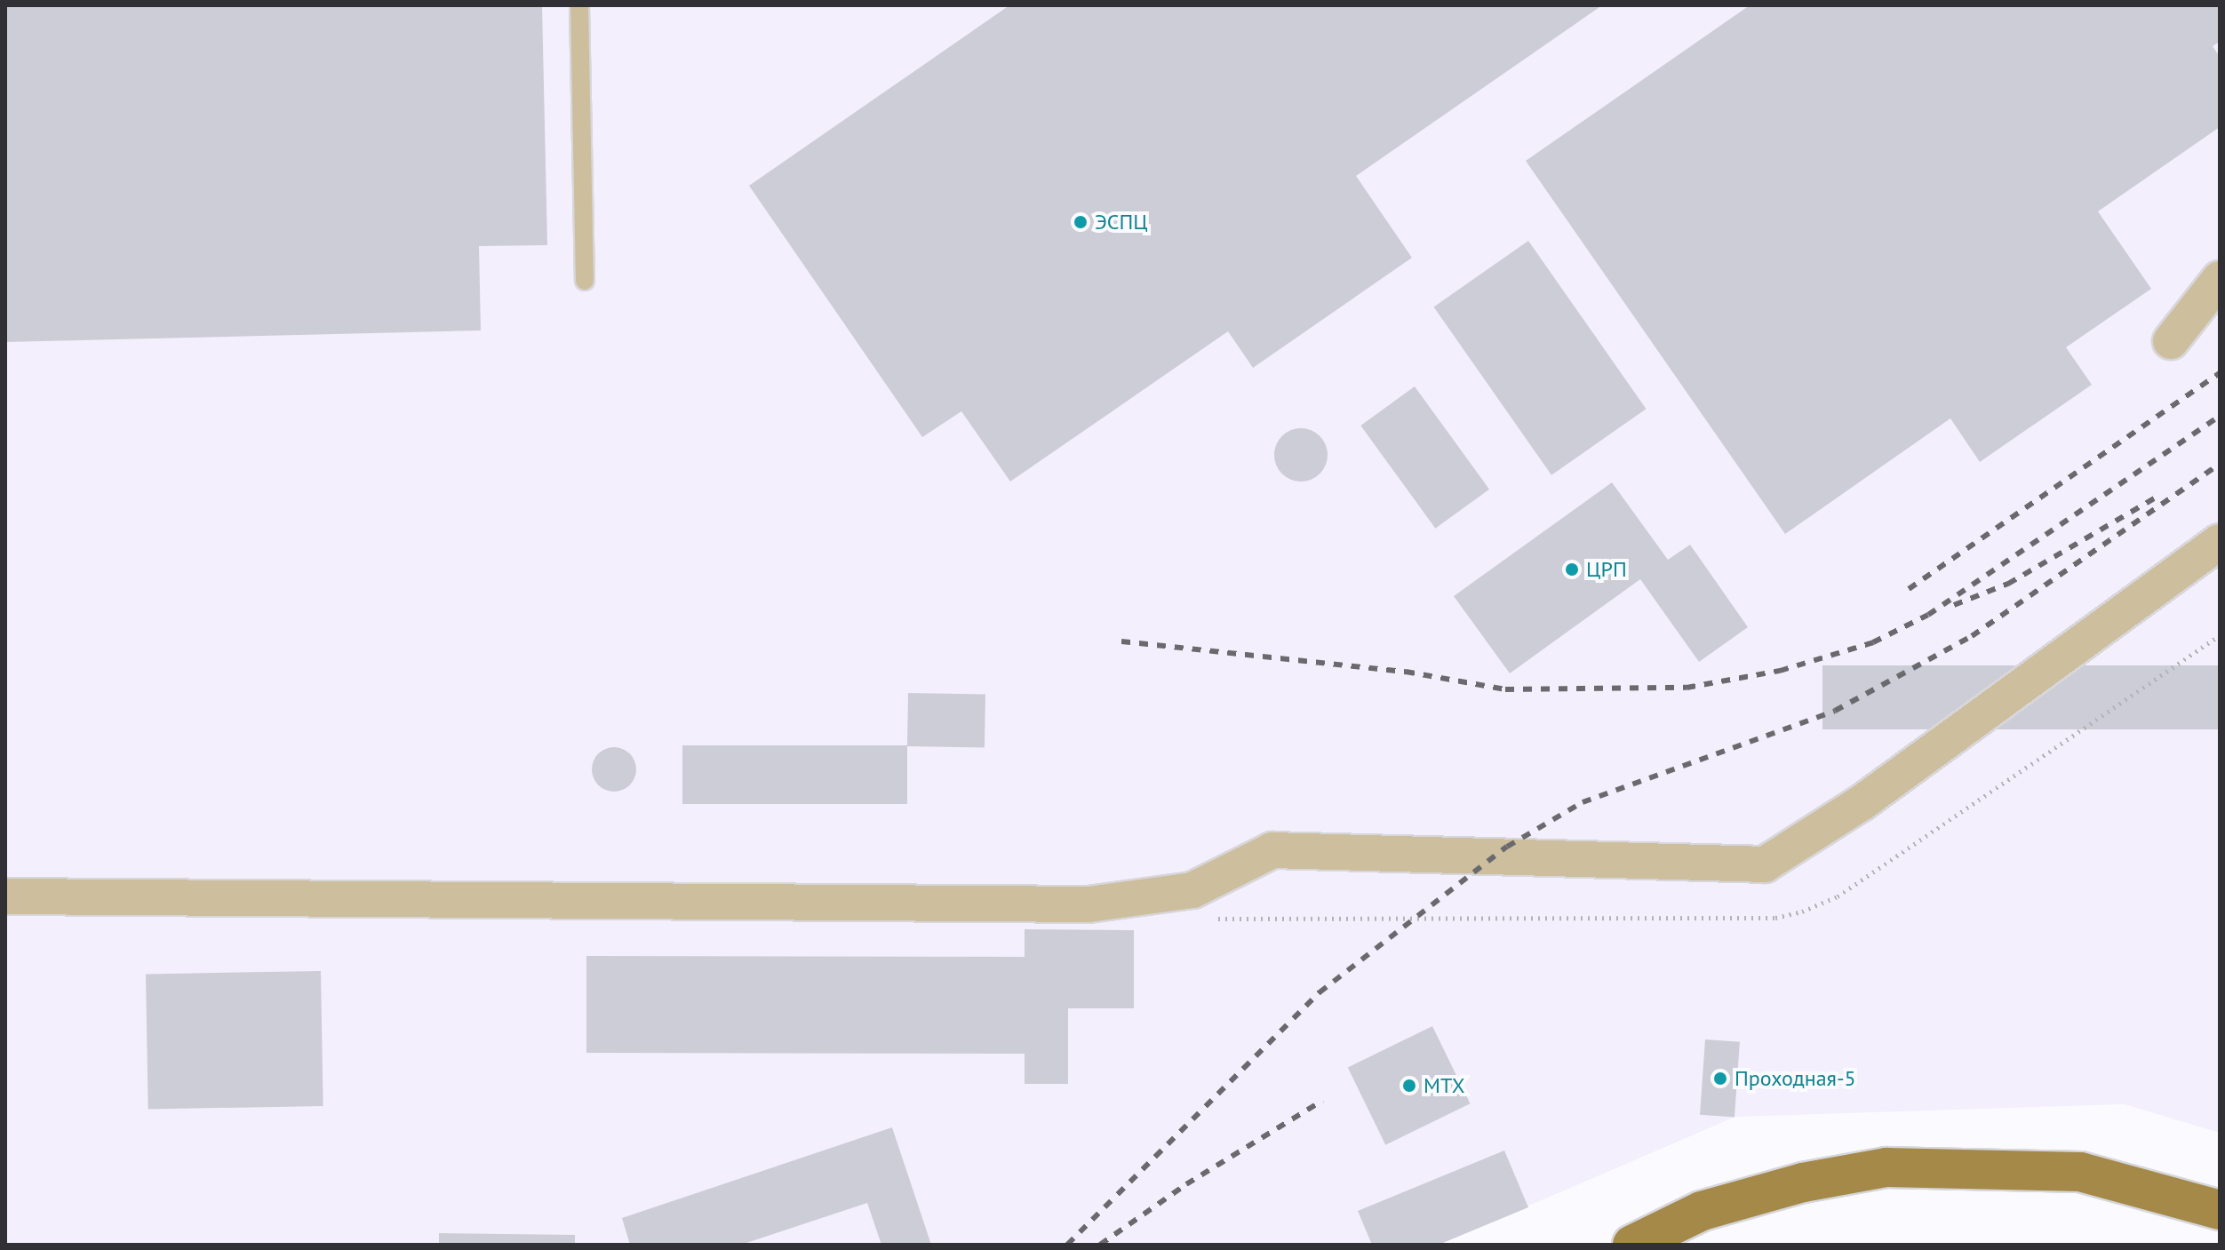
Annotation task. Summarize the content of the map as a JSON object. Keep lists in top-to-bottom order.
{
  "places": [
    "ЭСПЦ",
    "ЦРП",
    "Проходная-5",
    "МТХ"
  ]
}
